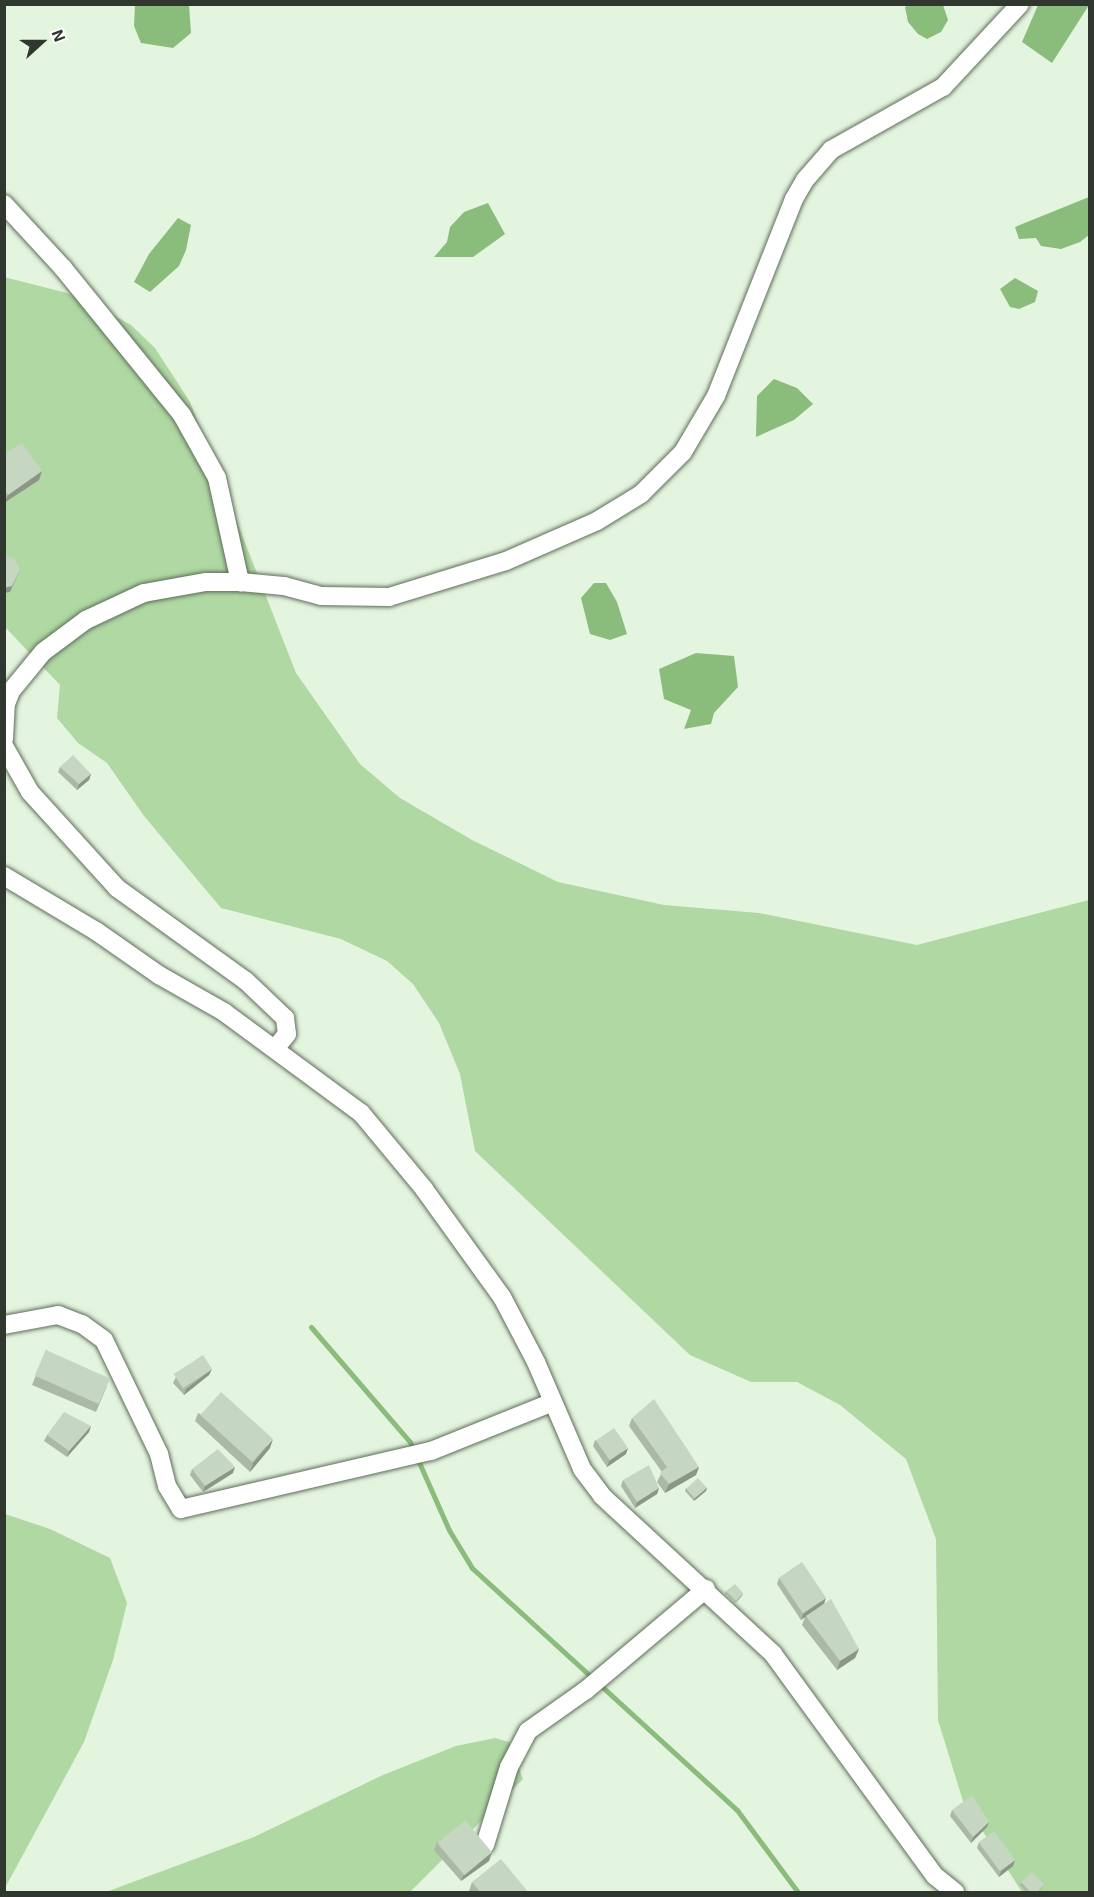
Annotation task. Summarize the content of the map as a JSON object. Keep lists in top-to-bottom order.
{
  "north": "right"
}
